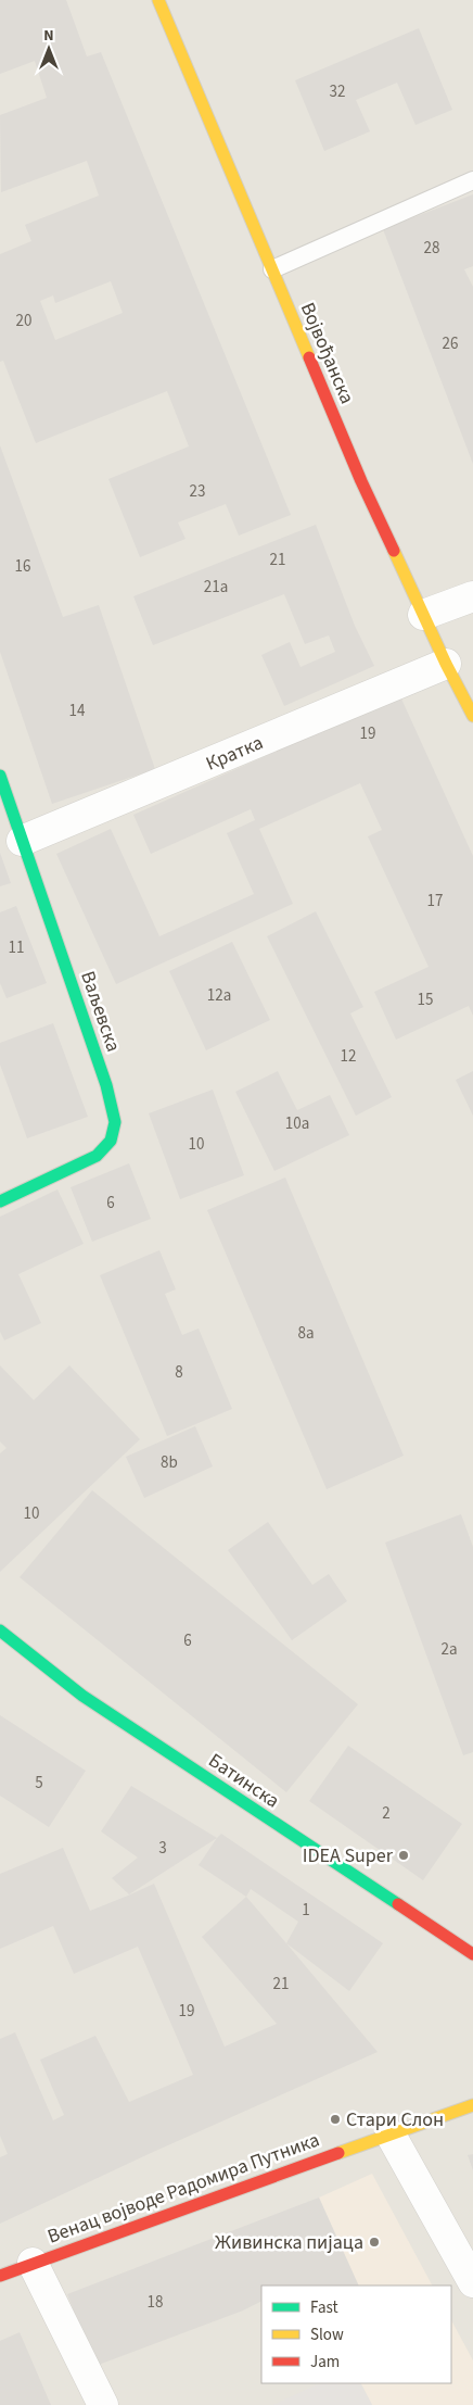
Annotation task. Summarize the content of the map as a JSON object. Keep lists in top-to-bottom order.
{
  "streets": {
    "street": [
      "Војвођанска",
      "Кратка",
      "Ваљевска",
      "Батинска",
      "Венац војводе Радомира Путника"
    ]
  },
  "crossings": [
    ["Војвођанска", "Кратка"],
    ["Кратка", "Ваљевска"]
  ],
  "places": ["IDEA Super", "Стари Слон", "Живинска пијаца"],
  "house_numbers": [
    "32",
    "28",
    "20",
    "26",
    "23",
    "21",
    "16",
    "21a",
    "14",
    "19",
    "17",
    "11",
    "12a",
    "15",
    "12",
    "10a",
    "10",
    "6",
    "8a",
    "8",
    "8b",
    "10",
    "6",
    "2a",
    "5",
    "2",
    "3",
    "1",
    "21",
    "19",
    "18"
  ],
  "legend": ["Fast", "Slow", "Jam"],
  "north": "top"
}
